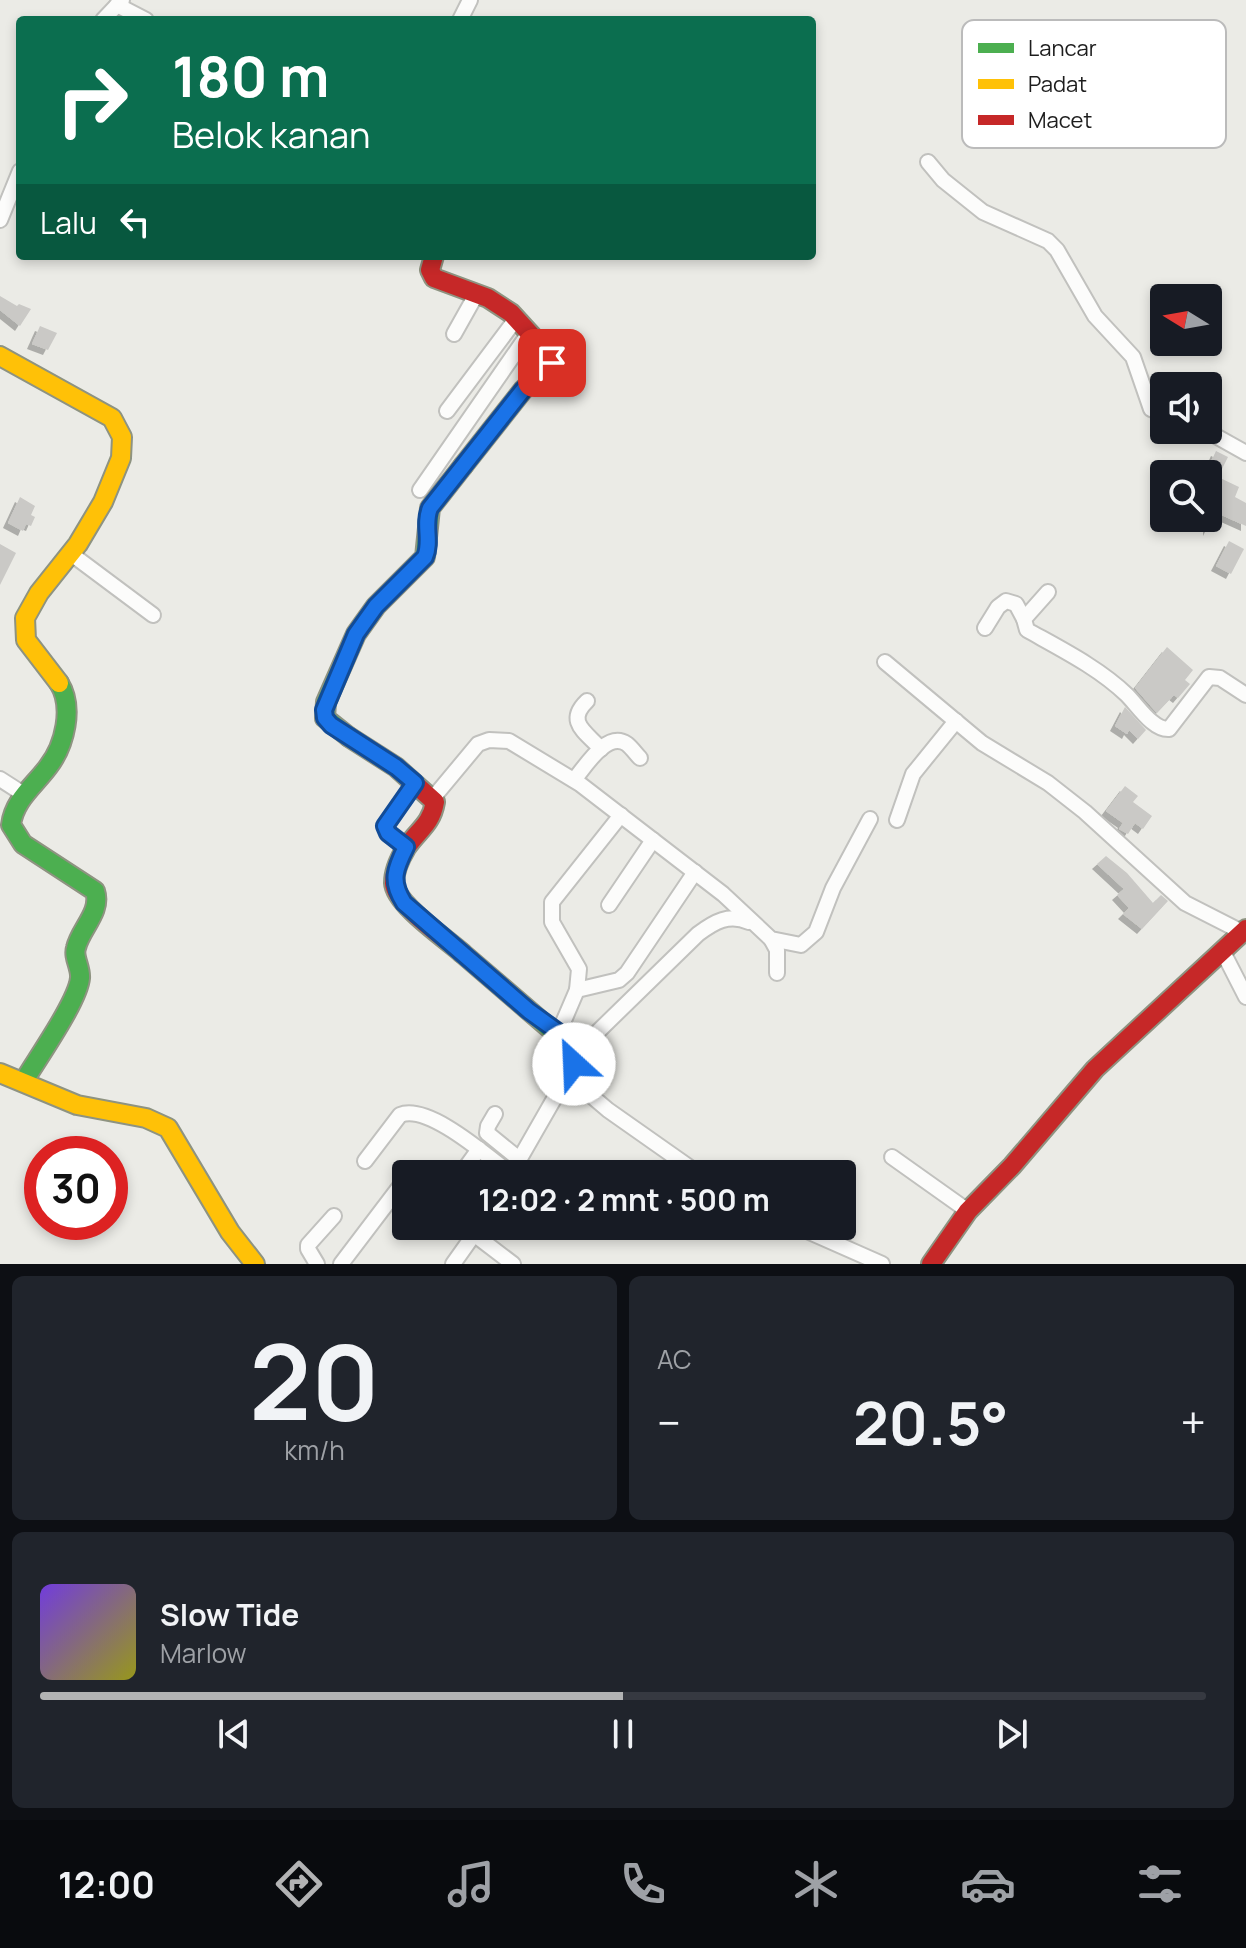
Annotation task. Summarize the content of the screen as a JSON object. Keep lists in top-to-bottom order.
{
  "legend": ["Lancar", "Padat", "Macet"],
  "north": "left",
  "page": {
    "turn": ["180 m", "Belok kanan"],
    "then": "Lalu",
    "limit": "30",
    "trip": "12:02 · 2 mnt · 500 m",
    "tile": [
      ["20", "km/h"],
      "AC"
    ],
    "heat": ["−", "20.5°", "+"],
    "song": ["Slow Tide", "Marlow"],
    "tabs": "12:00"
  }
}
